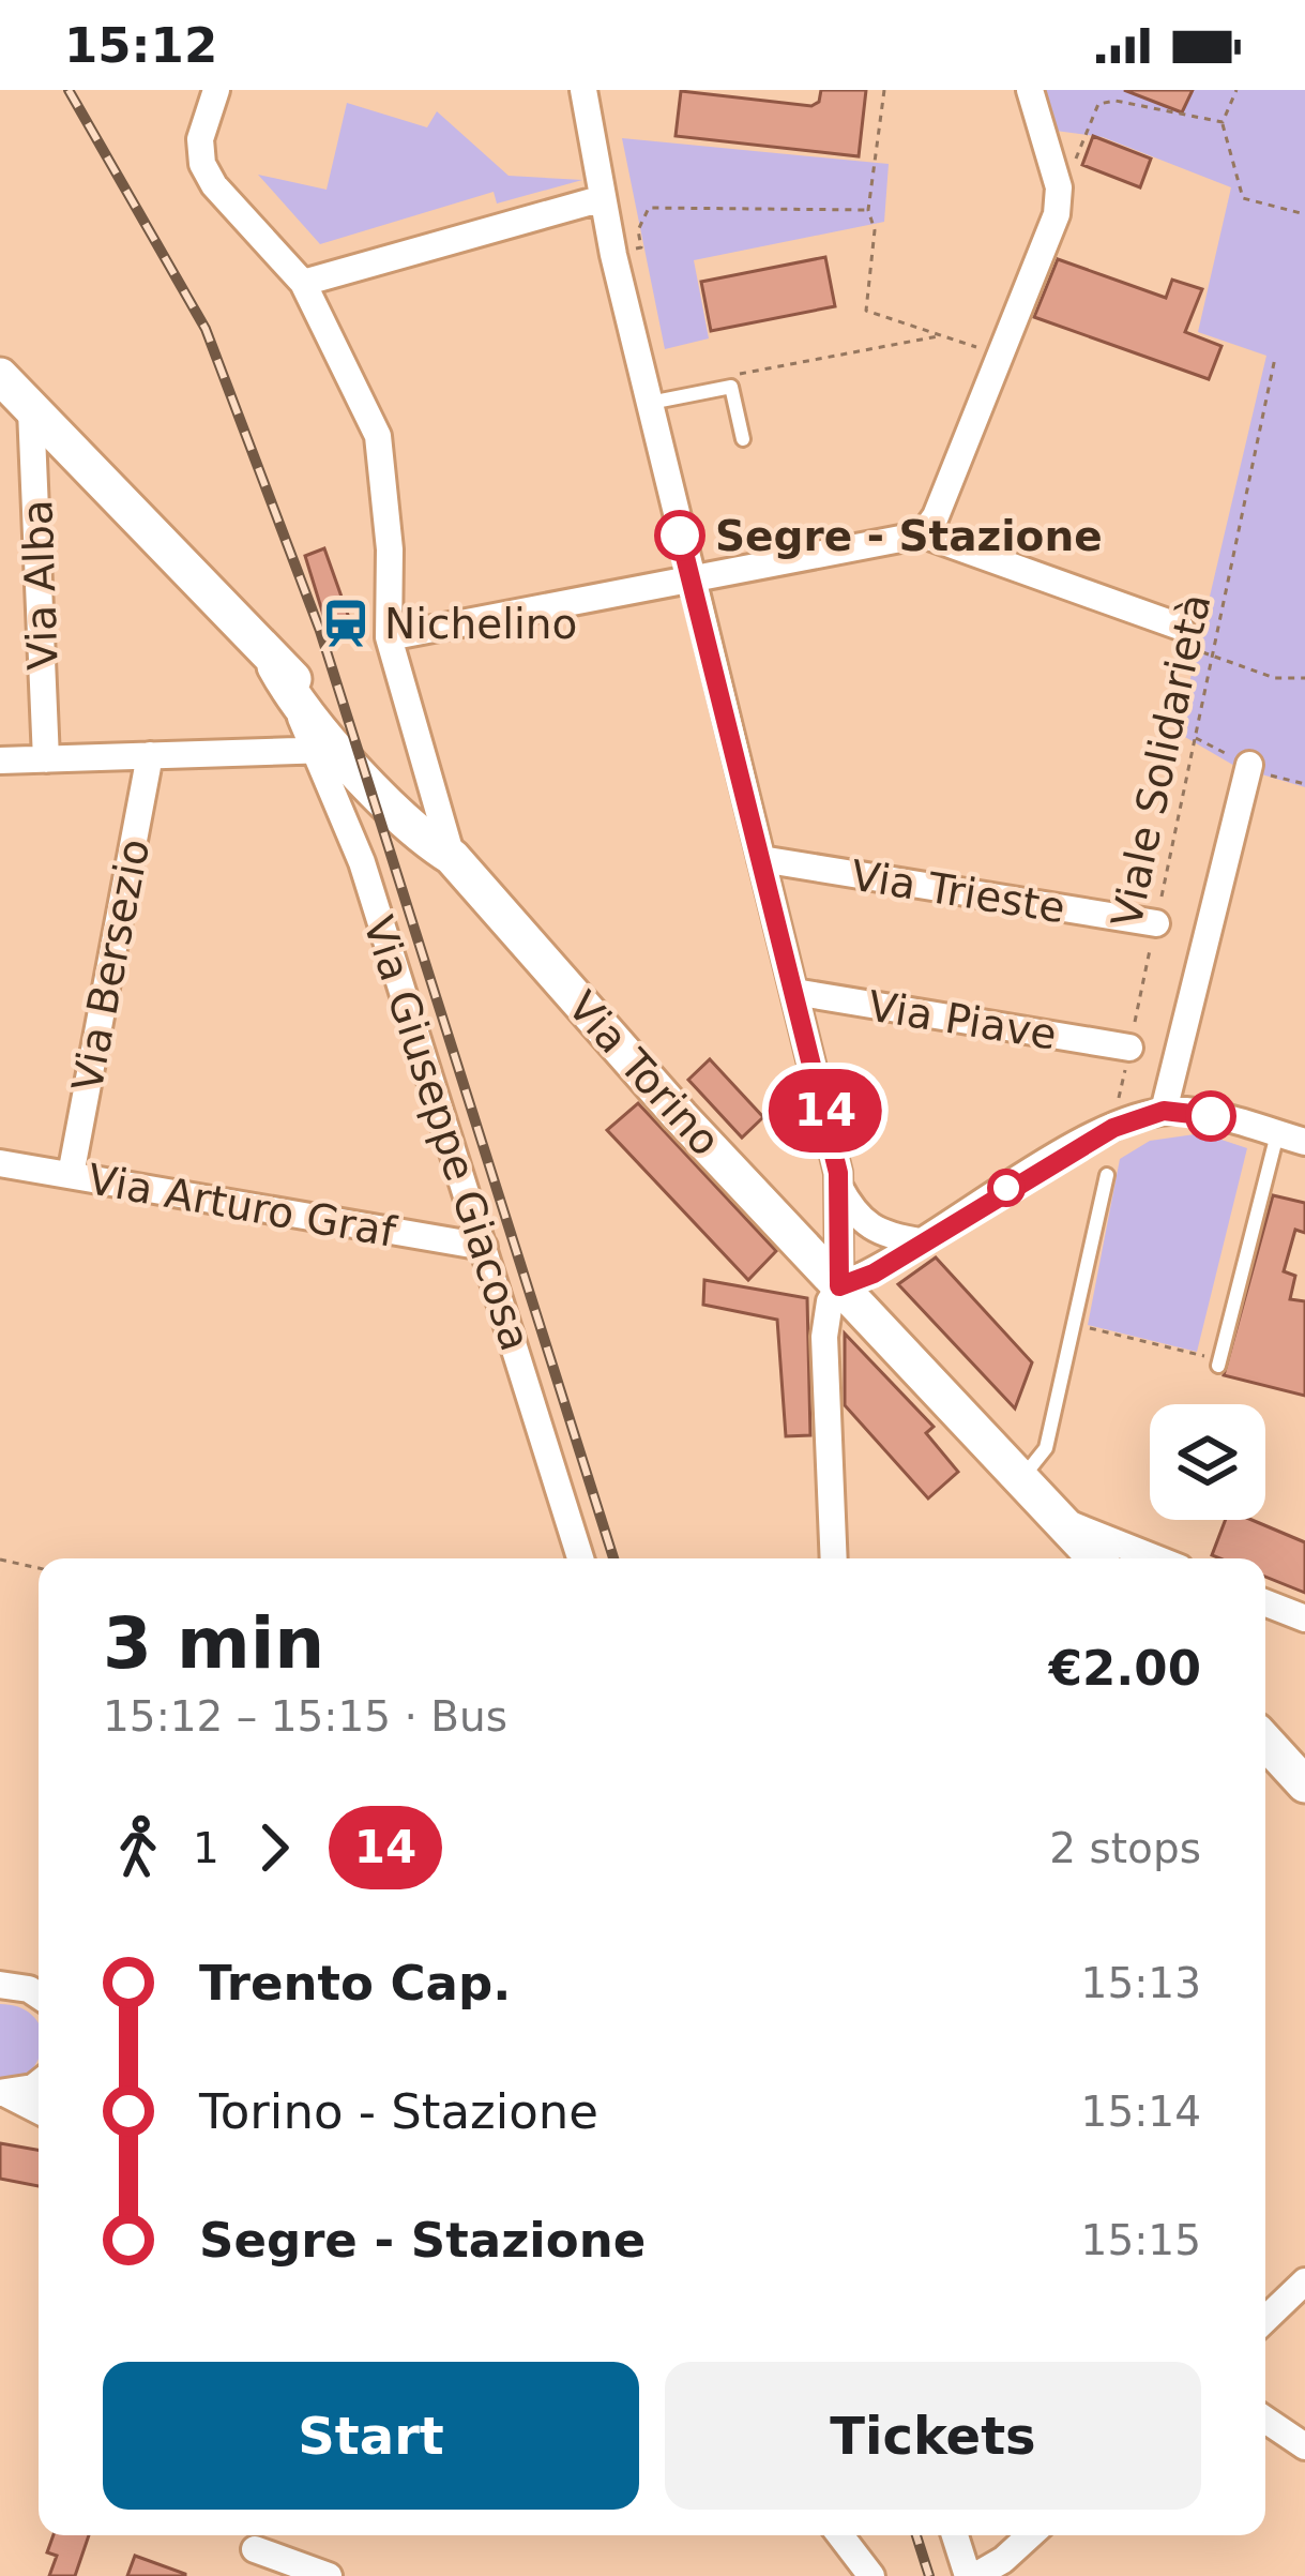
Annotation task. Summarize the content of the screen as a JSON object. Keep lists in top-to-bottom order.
{
  "streets": {
    "main road": ["Via Torino"],
    "street": [
      "Via Alba",
      "Via Trieste",
      "Via Bersezio",
      "Via Piave",
      "Via Giuseppe Giacosa",
      "Via Arturo Graf"
    ],
    "path": ["Viale Solidarietà"]
  },
  "crossings": [
    ["Via Alba", "Via Torino"],
    ["Viale Solidarietà", "Via Trieste"],
    ["Viale Solidarietà", "Via Piave"],
    ["Via Bersezio", "Via Arturo Graf"],
    ["Via Torino", "Via Giuseppe Giacosa"],
    ["Via Giuseppe Giacosa", "Via Arturo Graf"]
  ],
  "places": {
    "other": ["Segre - Stazione"],
    "station": ["Nichelino"]
  },
  "lines": ["bus line 14"],
  "page": {
    "status": "15:12",
    "on_map": "14",
    "heading": ["3 min", "15:12 – 15:15 · Bus", "€2.00"],
    "legs": ["1", "14", "2 stops"],
    "list": [
      {
        "name": "Trento Cap.",
        "value": "15:13"
      },
      {
        "name": "Torino - Stazione",
        "value": "15:14"
      },
      {
        "name": "Segre - Stazione",
        "value": "15:15"
      }
    ],
    "buttons": ["Start", "Tickets"]
  }
}
